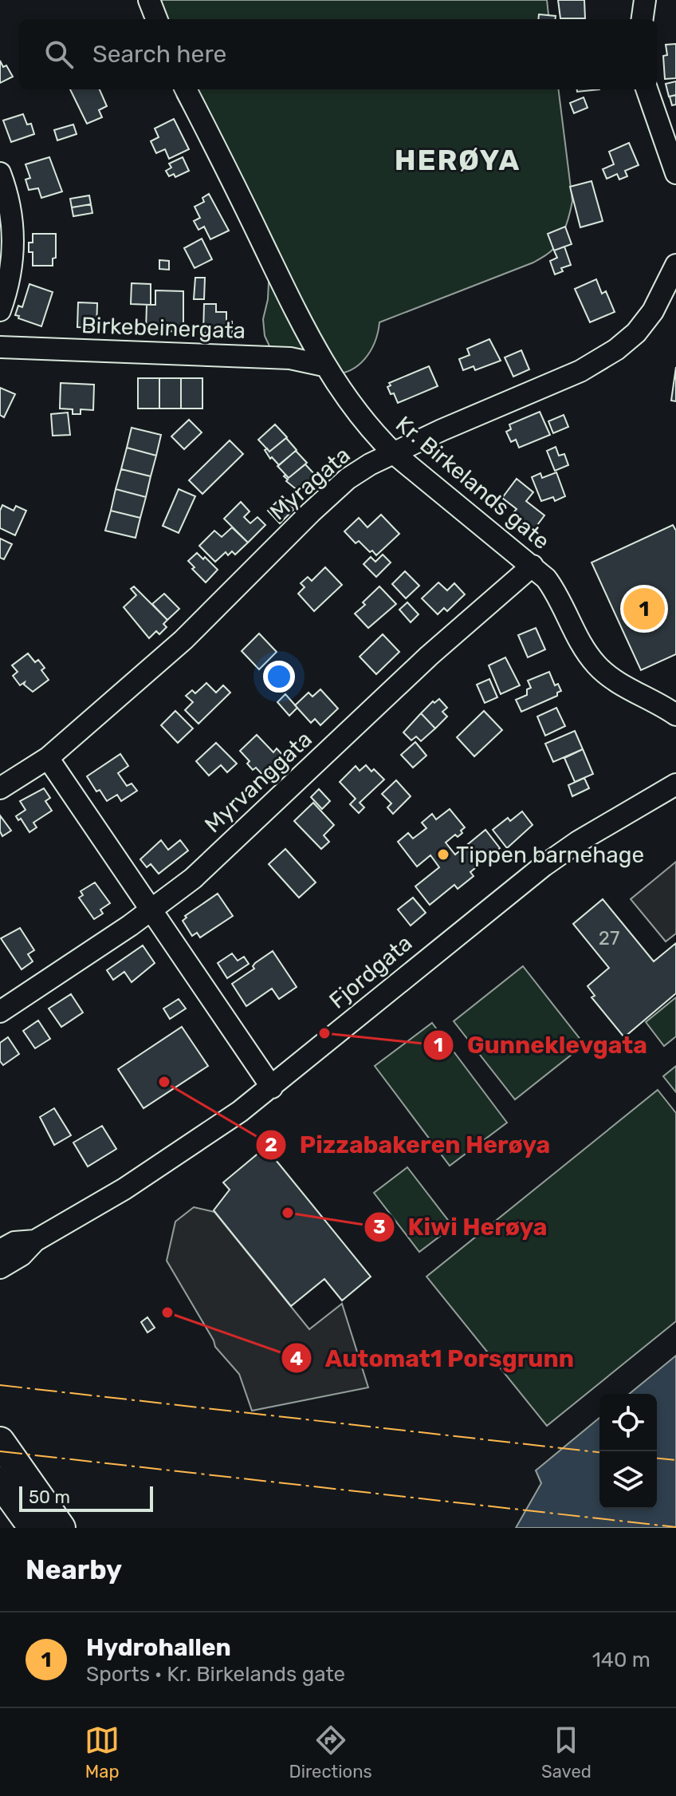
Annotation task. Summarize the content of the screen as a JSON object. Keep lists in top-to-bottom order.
{
  "streets": {
    "street": [
      "Birkebeinergata",
      "Kr. Birkelands gate",
      "Myragata",
      "Myrvanggata",
      "Fjordgata"
    ]
  },
  "crossings": [
    ["Birkebeinergata", "Kr. Birkelands gate"],
    ["Kr. Birkelands gate", "Myragata"],
    ["Kr. Birkelands gate", "Myrvanggata"]
  ],
  "districts": ["HERØYA"],
  "places": [
    "Tippen barnehage",
    "Gunneklevgata",
    "Pizzabakeren Herøya",
    "Kiwi Herøya",
    "Automat1 Porsgrunn"
  ],
  "house_numbers": ["27"],
  "scale_bar": "50 m",
  "page": {
    "search": "Search here",
    "pins": "1",
    "scale": "50 m",
    "heading": "Nearby",
    "list": [
      {
        "mark": "1",
        "name": "Hydrohallen",
        "note": "Sports · Kr. Birkelands gate",
        "value": "140 m"
      }
    ],
    "nav": ["Map", "Directions", "Saved"]
  }
}
